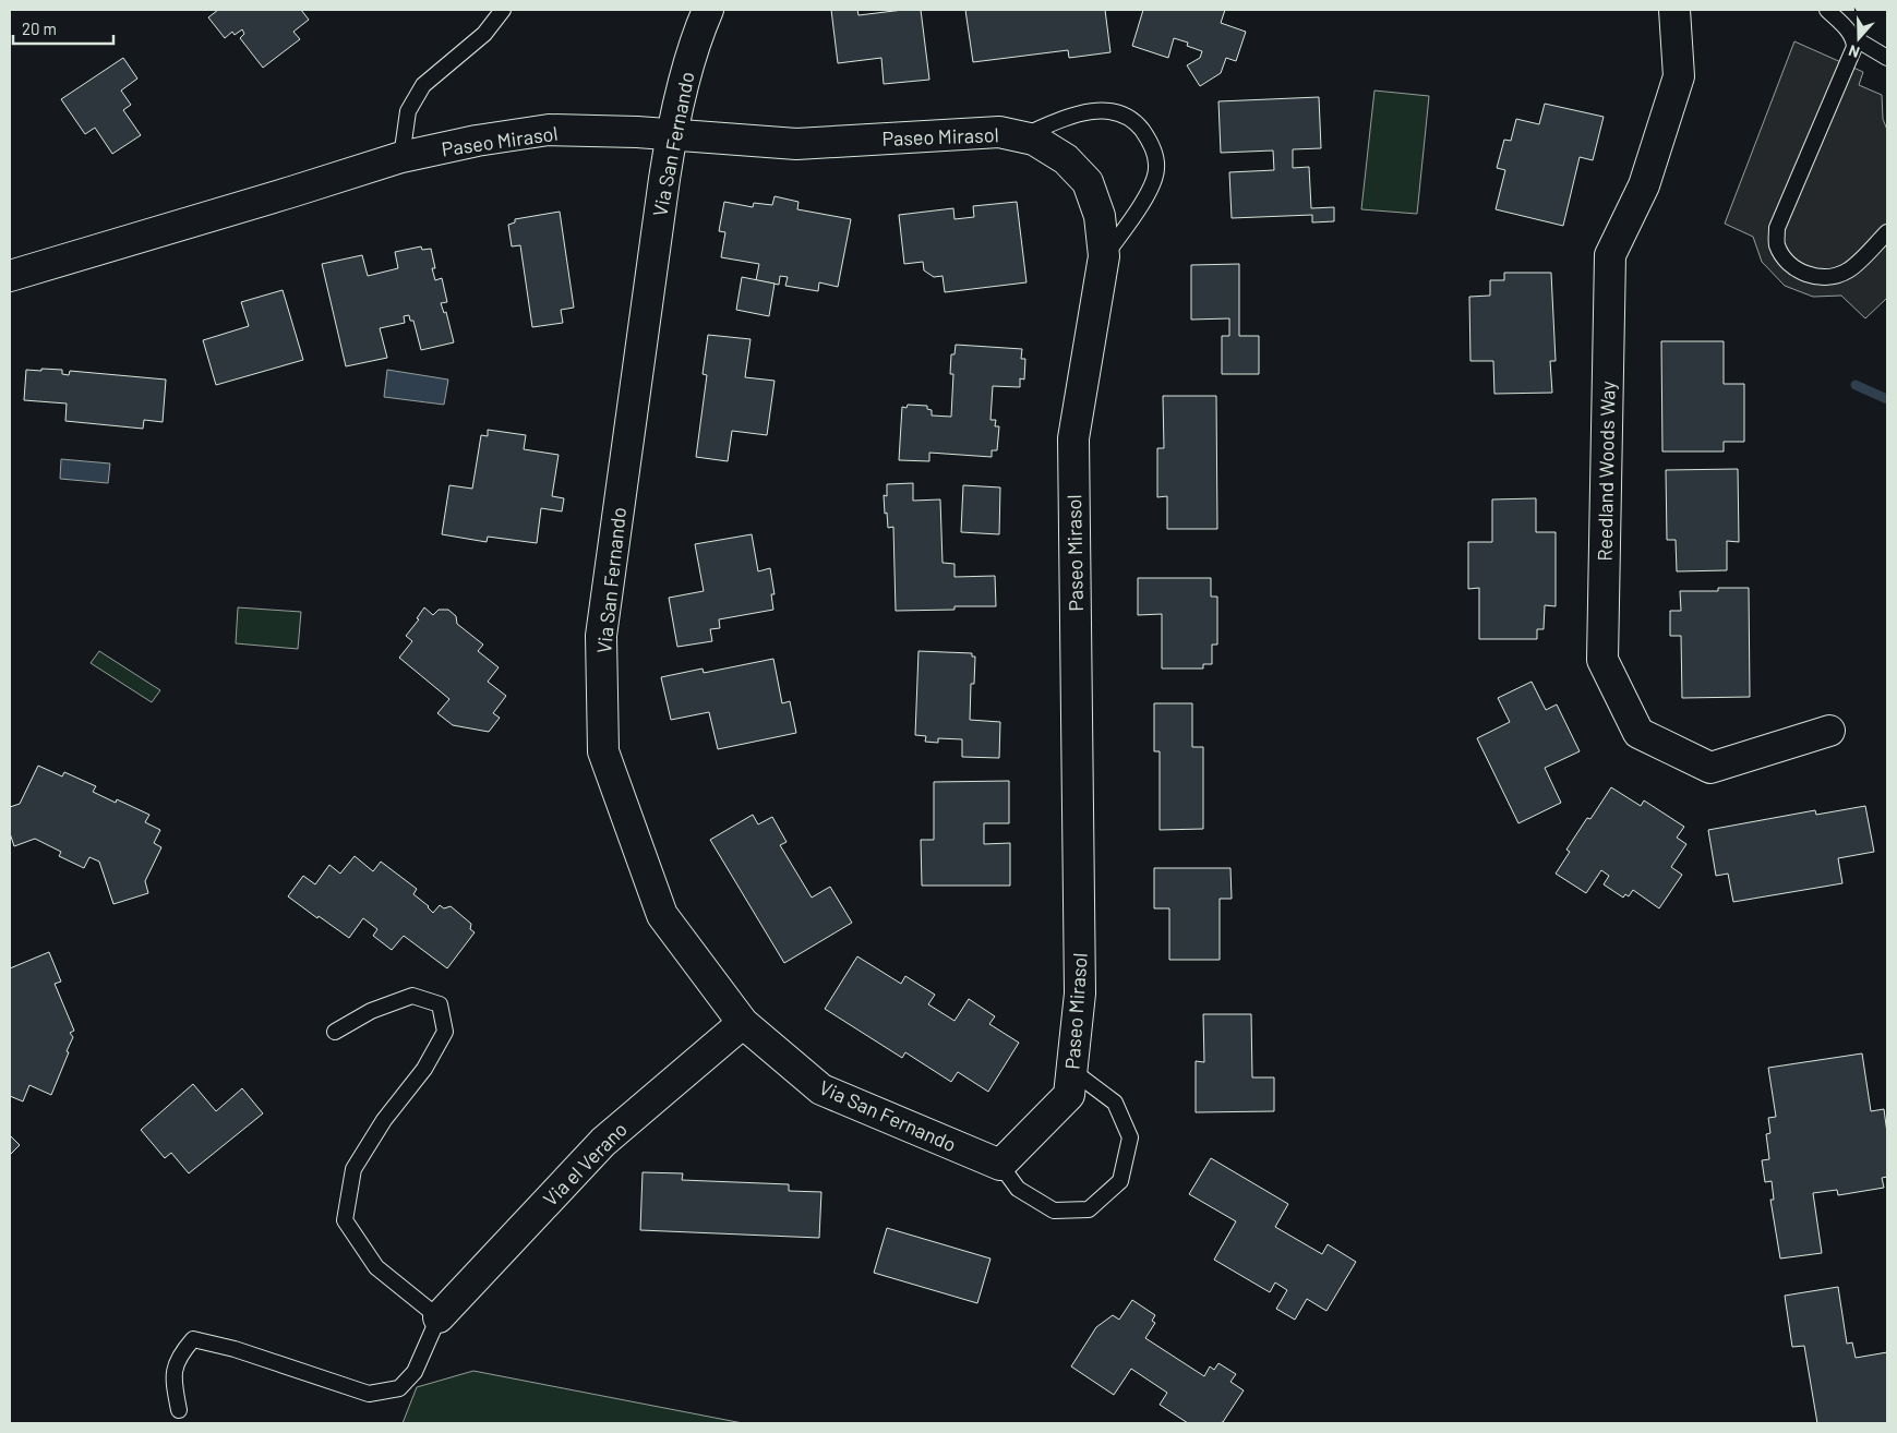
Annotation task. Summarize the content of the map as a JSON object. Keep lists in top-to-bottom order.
{
  "streets": {
    "street": [
      "Paseo Mirasol",
      "Via San Fernando",
      "Reedland Woods Way",
      "Via el Verano"
    ]
  },
  "crossings": [
    ["Paseo Mirasol", "Via San Fernando"],
    ["Via San Fernando", "Via el Verano"]
  ],
  "scale_bar": "20 m",
  "north": "bottom"
}
